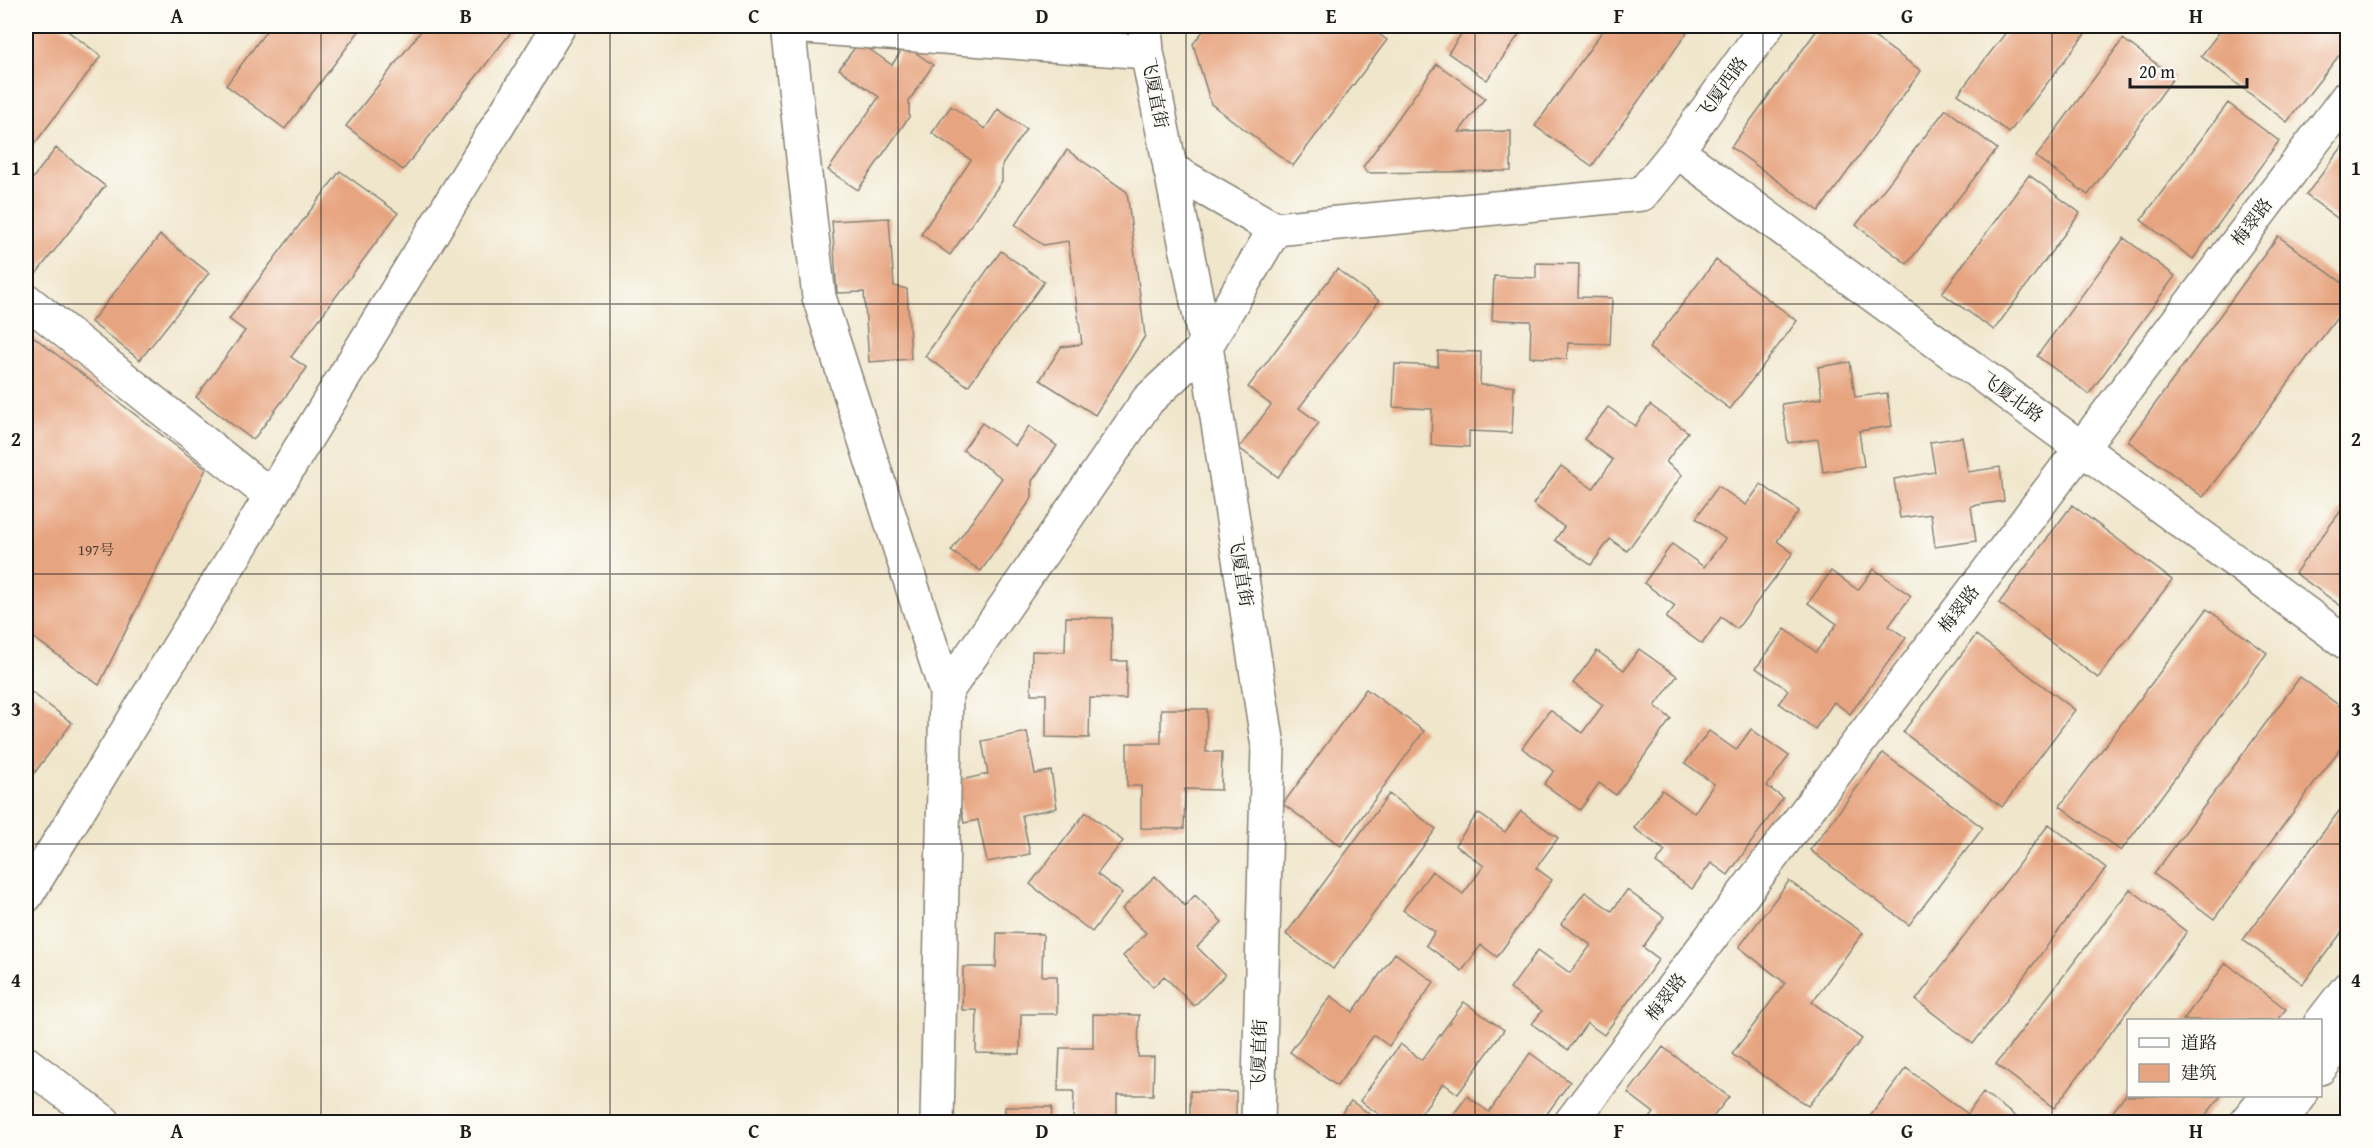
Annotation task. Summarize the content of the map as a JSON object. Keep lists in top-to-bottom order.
{
  "streets": {
    "street": [
      "飞厦西路",
      "飞厦直街",
      "梅翠路",
      "飞厦北路"
    ]
  },
  "crossings": [
    ["飞厦西路", "飞厦北路"],
    ["梅翠路", "飞厦北路"]
  ],
  "house_numbers": ["197号"],
  "legend": ["道路", "建筑"],
  "scale_bar": "20 m",
  "grid": {
    "columns": [
      "A",
      "B",
      "C",
      "D",
      "E",
      "F",
      "G",
      "H"
    ],
    "rows": [
      "1",
      "2",
      "3",
      "4"
    ]
  }
}
